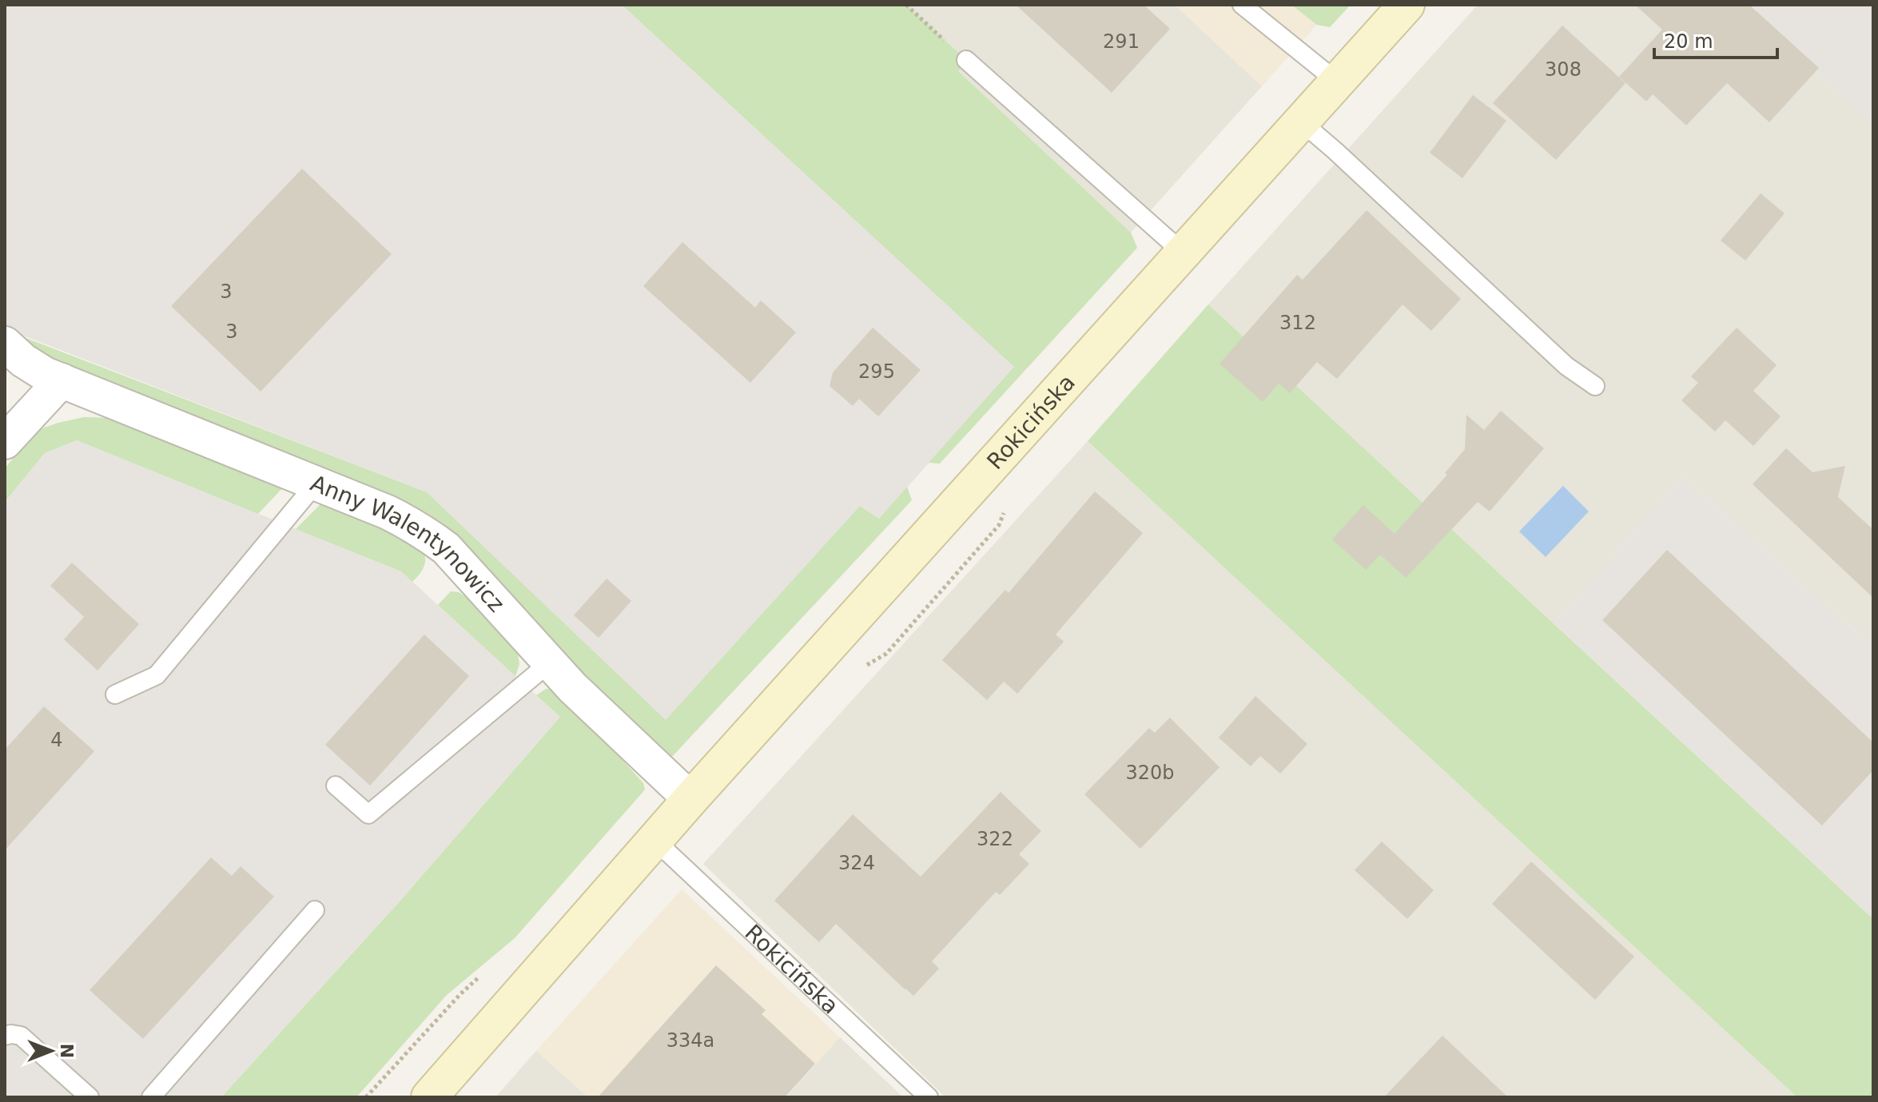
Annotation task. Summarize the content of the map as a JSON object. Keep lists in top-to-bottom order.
{
  "streets": {
    "main road": ["Rokicińska"],
    "street": ["Anny Walentynowicz"]
  },
  "crossings": [
    ["Rokicińska", "Anny Walentynowicz"]
  ],
  "house_numbers": [
    "291",
    "308",
    "3",
    "312",
    "3",
    "295",
    "4",
    "320b",
    "322",
    "324",
    "334a"
  ],
  "scale_bar": "20 m",
  "north": "right"
}
